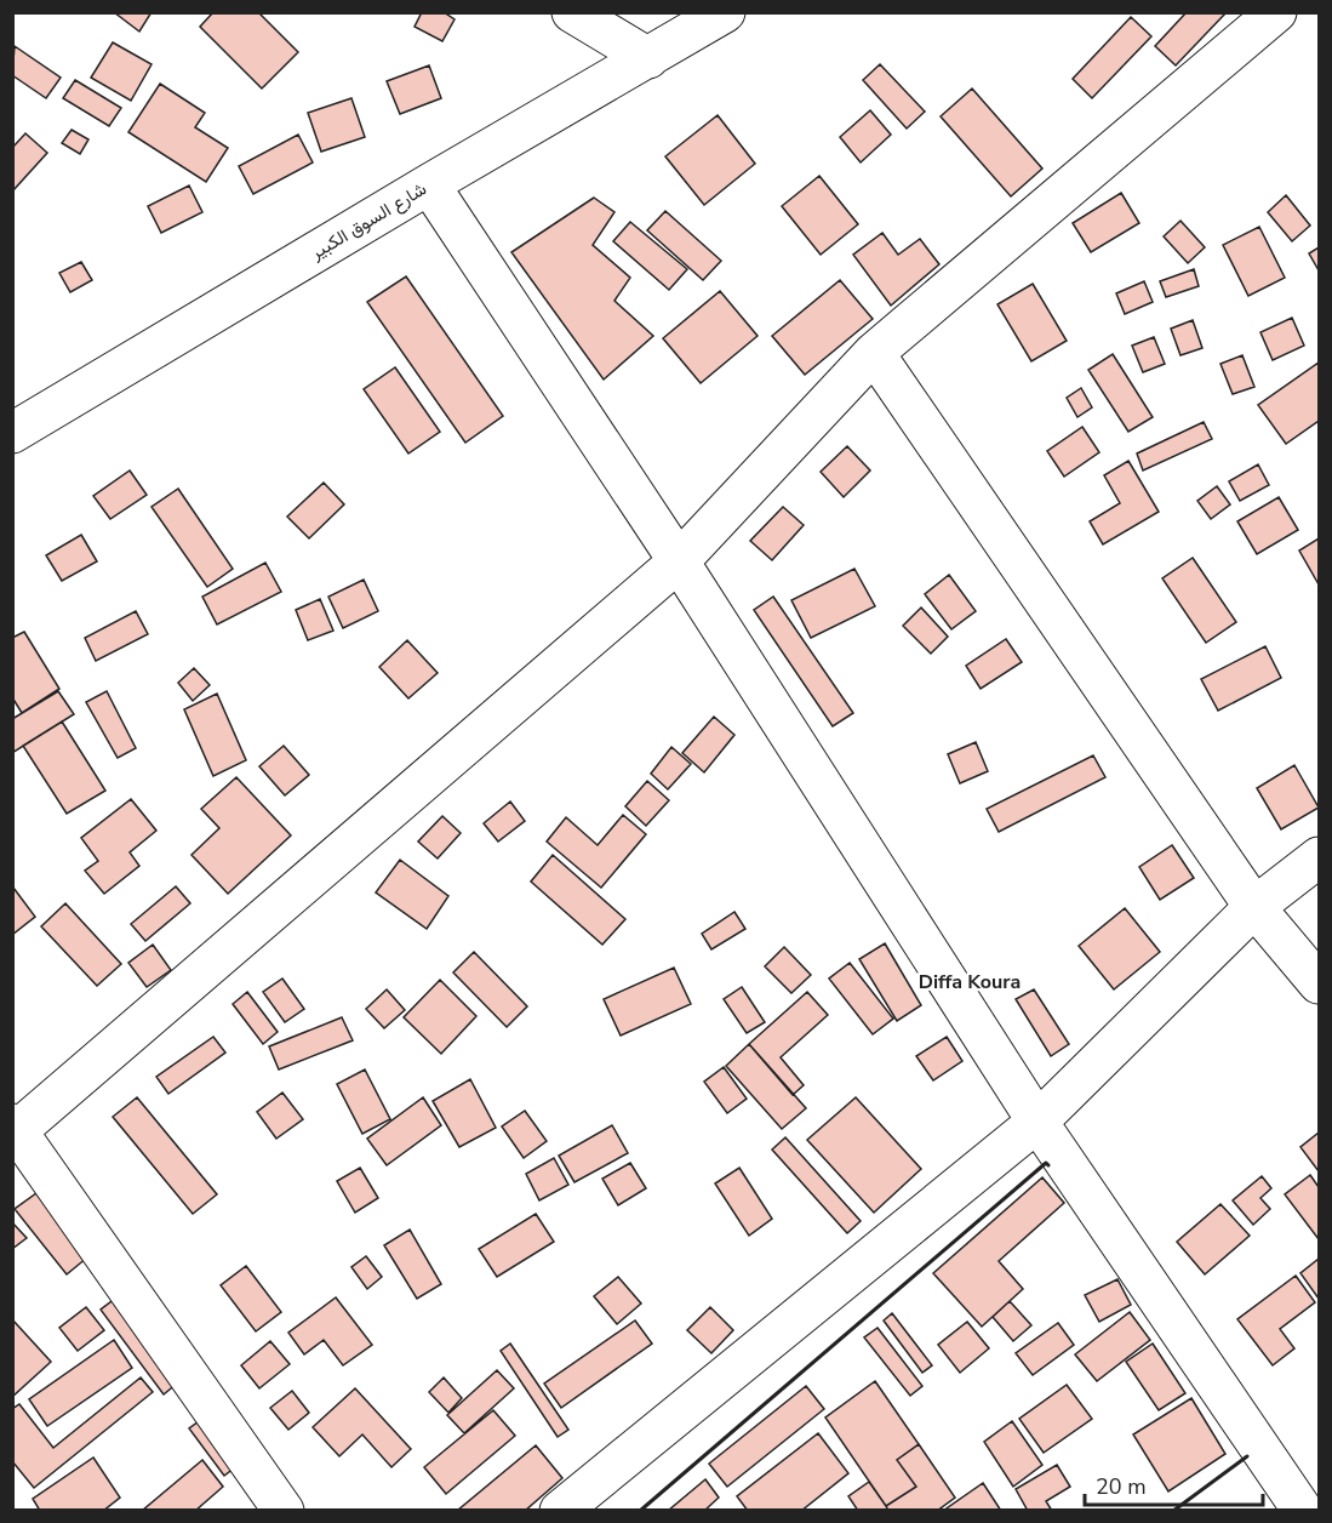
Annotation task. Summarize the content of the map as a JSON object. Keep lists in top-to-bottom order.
{
  "streets": {
    "street": ["شارع السوق الكبير"]
  },
  "districts": ["Diffa Koura"],
  "scale_bar": "20 m"
}
